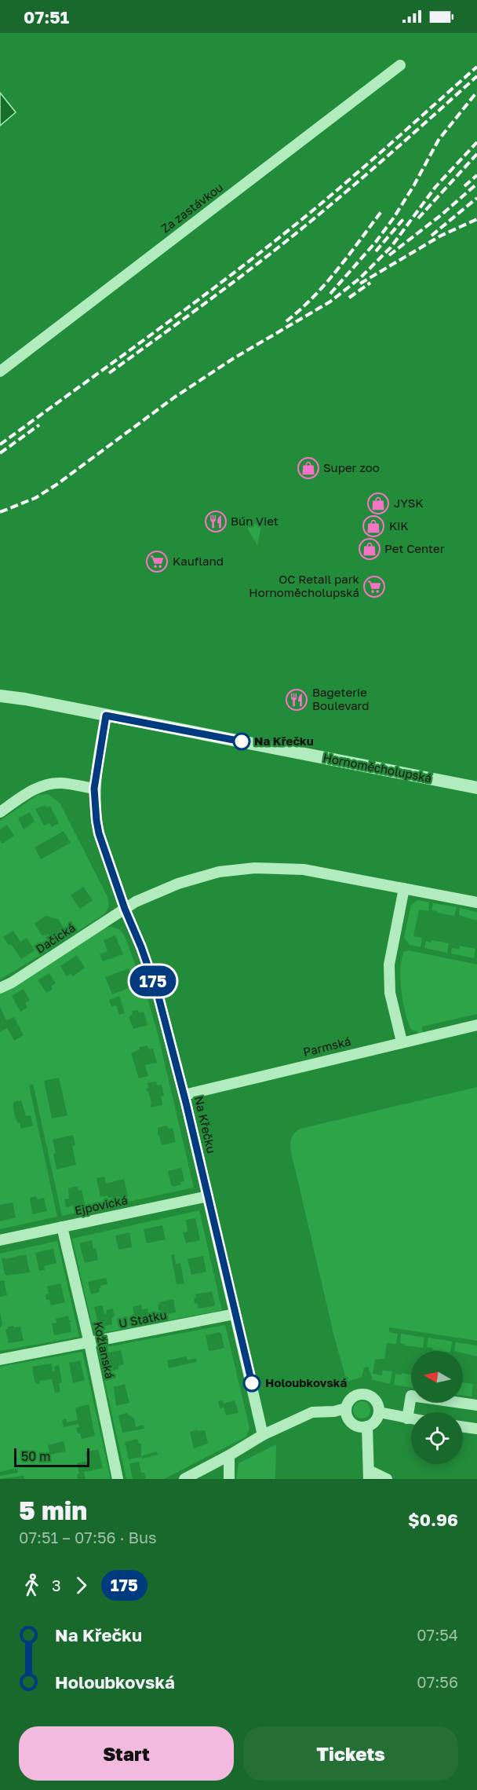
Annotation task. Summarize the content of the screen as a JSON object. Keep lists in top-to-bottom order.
{
  "streets": {
    "street": [
      "Za zastávkou",
      "Hornoměcholupská",
      "Dačická",
      "Parmská",
      "Na Křečku",
      "Ejpovická",
      "U Statku",
      "Kožlanská"
    ]
  },
  "crossings": [
    ["Hornoměcholupská", "Na Křečku"],
    ["Dačická", "Na Křečku"],
    ["Parmská", "Na Křečku"],
    ["Na Křečku", "Ejpovická"],
    ["Na Křečku", "U Statku"],
    ["Ejpovická", "Kožlanská"],
    ["U Statku", "Kožlanská"]
  ],
  "places": {
    "shop": [
      "Super zoo",
      "JYSK",
      "KiK",
      "Pet Center"
    ],
    "restaurant": ["Bún Viet", "Bageterie Boulevard"],
    "supermarket": ["Kaufland", "OC Retail park Hornoměcholupská"],
    "other": ["Na Křečku", "Holoubkovská"]
  },
  "lines": ["bus line 175"],
  "scale_bar": "50 m",
  "north": "left",
  "page": {
    "status": "07:51",
    "on_map": "175",
    "scale": "50 m",
    "heading": ["5 min", "07:51 – 07:56 · Bus", "$0.96"],
    "legs": ["3", "175"],
    "list": [
      {
        "name": "Na Křečku",
        "value": "07:54"
      },
      {
        "name": "Holoubkovská",
        "value": "07:56"
      }
    ],
    "buttons": ["Start", "Tickets"]
  }
}
